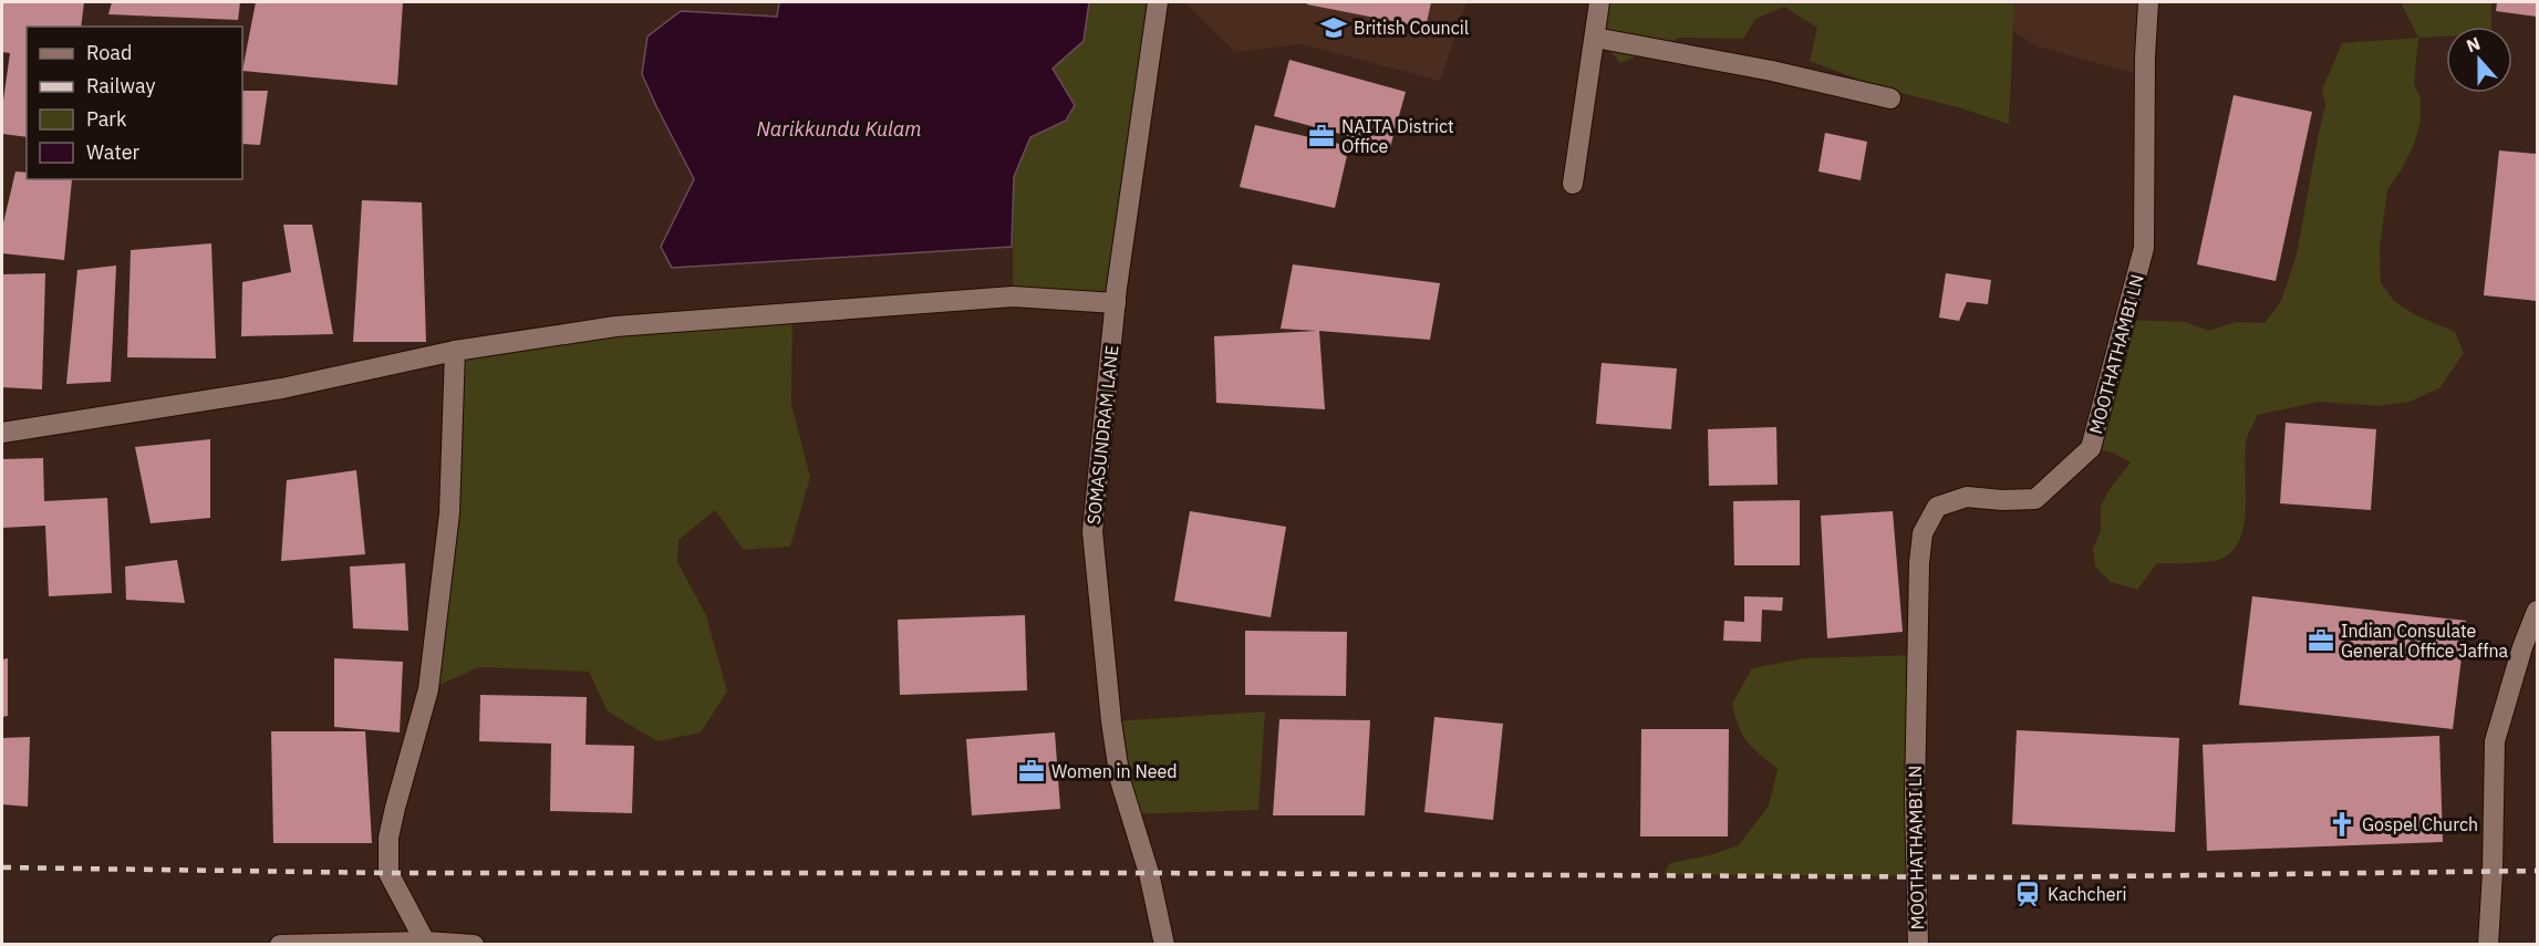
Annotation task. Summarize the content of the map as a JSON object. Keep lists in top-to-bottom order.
{
  "streets": {
    "street": ["MOOTHATHAMBI LN", "SOMASUNDRAM LANE"]
  },
  "water": ["Narikkundu Kulam"],
  "places": {
    "school or university": ["British Council"],
    "office": ["NAITA District Office", "Indian Consulate General Office Jaffna", "Women in Need"],
    "church": ["Gospel Church"],
    "station": ["Kachcheri"]
  },
  "legend": [
    "Road",
    "Railway",
    "Park",
    "Water"
  ],
  "north": "top"
}
